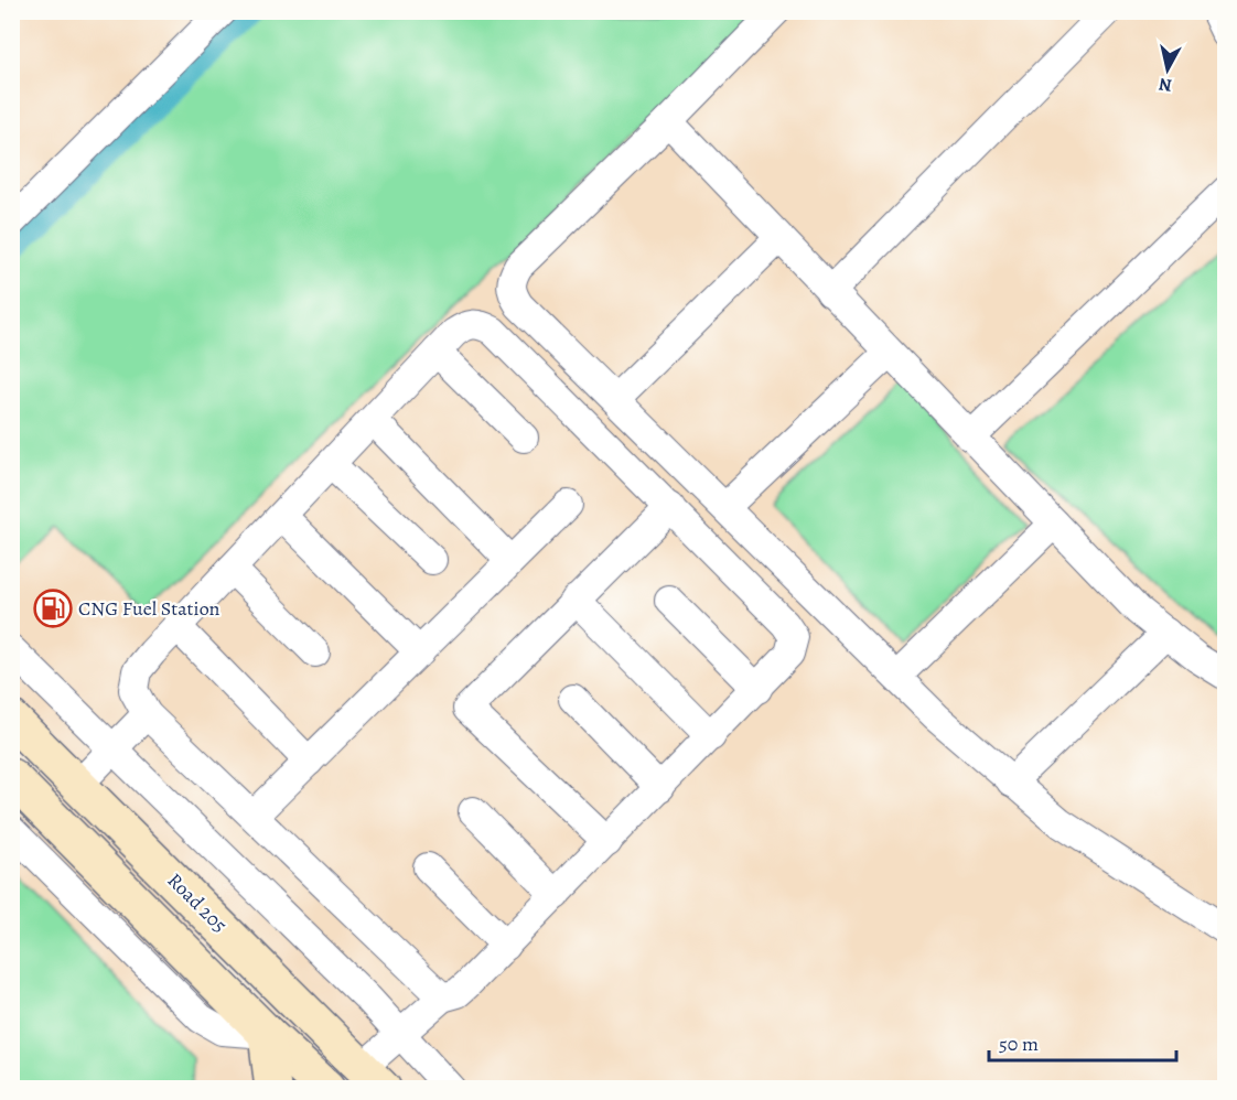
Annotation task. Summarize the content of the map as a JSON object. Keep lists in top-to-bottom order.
{
  "streets": {
    "main road": ["Road 205"]
  },
  "places": {
    "fuel station": ["CNG Fuel Station"]
  },
  "scale_bar": "50 m",
  "north": "bottom"
}
